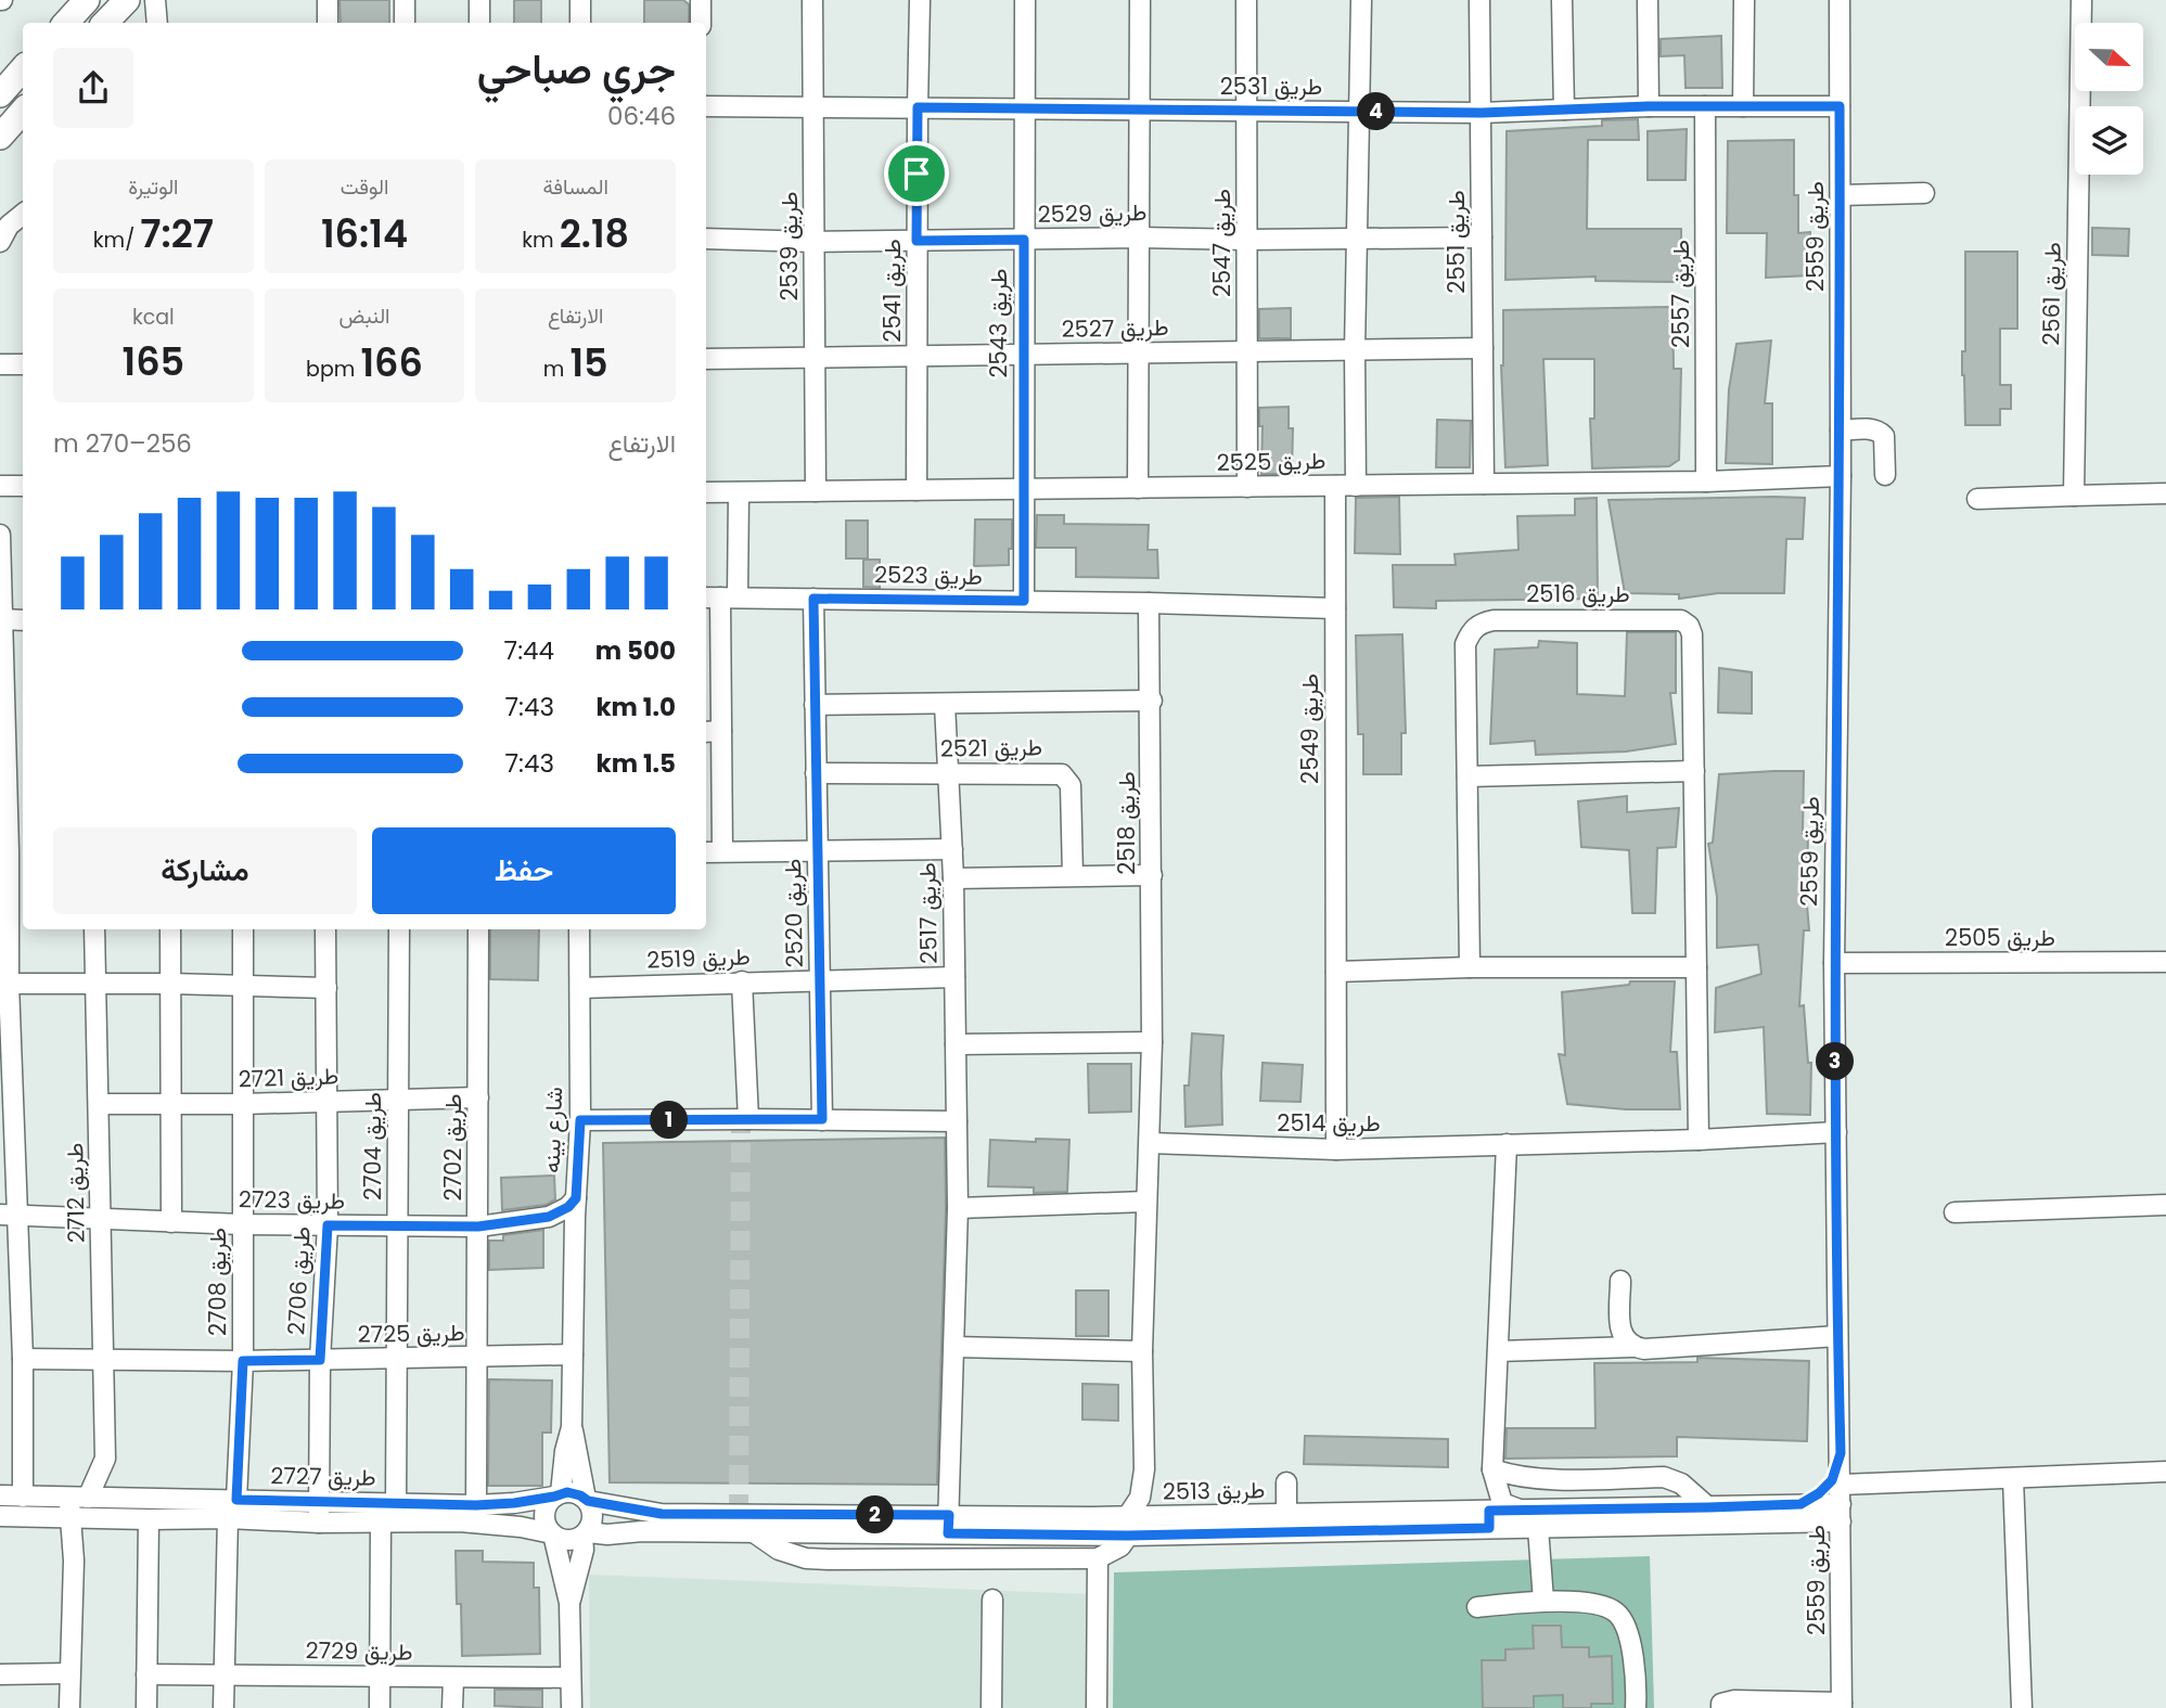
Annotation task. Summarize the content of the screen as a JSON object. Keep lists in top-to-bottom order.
{
  "streets": {
    "street": [
      "طريق 2531",
      "طريق 2529",
      "طريق 2559",
      "طريق 2551",
      "طريق 2547",
      "طريق 2539",
      "طريق 2541",
      "طريق 2557",
      "طريق 2561",
      "طريق 2543",
      "طريق 2527",
      "طريق 2525",
      "طريق 2523",
      "طريق 2516",
      "طريق 2549",
      "طريق 2521",
      "طريق 2518",
      "طريق 2520",
      "طريق 2517",
      "طريق 2505",
      "طريق 2519",
      "طريق 2721",
      "طريق 2514",
      "شارع بينه",
      "طريق 2704",
      "طريق 2702",
      "طريق 2712",
      "طريق 2723",
      "طريق 2706",
      "طريق 2708",
      "طريق 2725",
      "طريق 2727",
      "طريق 2513",
      "طريق 2729"
    ]
  },
  "crossings": [
    ["طريق 2531", "طريق 2559"],
    ["طريق 2531", "طريق 2551"],
    ["طريق 2531", "طريق 2547"],
    ["طريق 2531", "طريق 2539"],
    ["طريق 2531", "طريق 2541"],
    ["طريق 2531", "طريق 2557"],
    ["طريق 2531", "طريق 2543"],
    ["طريق 2529", "طريق 2551"],
    ["طريق 2529", "طريق 2547"],
    ["طريق 2529", "طريق 2539"],
    ["طريق 2529", "طريق 2541"],
    ["طريق 2529", "طريق 2543"],
    ["طريق 2559", "طريق 2525"],
    ["طريق 2559", "طريق 2505"],
    ["طريق 2559", "طريق 2514"],
    ["طريق 2559", "طريق 2513"],
    ["طريق 2551", "طريق 2527"],
    ["طريق 2551", "طريق 2525"],
    ["طريق 2547", "طريق 2527"],
    ["طريق 2547", "طريق 2525"],
    ["طريق 2539", "طريق 2527"],
    ["طريق 2539", "طريق 2525"],
    ["طريق 2541", "طريق 2527"],
    ["طريق 2541", "طريق 2525"],
    ["طريق 2557", "طريق 2525"],
    ["طريق 2543", "طريق 2527"],
    ["طريق 2543", "طريق 2525"],
    ["طريق 2543", "طريق 2523"],
    ["طريق 2525", "طريق 2549"],
    ["طريق 2523", "طريق 2549"],
    ["طريق 2523", "طريق 2518"],
    ["طريق 2523", "طريق 2520"],
    ["طريق 2516", "طريق 2514"],
    ["طريق 2549", "طريق 2514"],
    ["طريق 2521", "طريق 2520"],
    ["طريق 2521", "طريق 2517"],
    ["طريق 2518", "طريق 2514"],
    ["طريق 2518", "طريق 2513"],
    ["طريق 2520", "طريق 2519"],
    ["طريق 2517", "طريق 2519"],
    ["طريق 2517", "طريق 2513"],
    ["طريق 2519", "شارع بينه"],
    ["طريق 2721", "طريق 2704"],
    ["طريق 2721", "طريق 2702"],
    ["طريق 2721", "طريق 2712"],
    ["طريق 2721", "طريق 2706"],
    ["طريق 2721", "طريق 2708"],
    ["شارع بينه", "طريق 2723"],
    ["شارع بينه", "طريق 2725"],
    ["شارع بينه", "طريق 2727"],
    ["شارع بينه", "طريق 2513"],
    ["طريق 2704", "طريق 2723"],
    ["طريق 2704", "طريق 2725"],
    ["طريق 2704", "طريق 2727"],
    ["طريق 2702", "طريق 2723"],
    ["طريق 2702", "طريق 2725"],
    ["طريق 2702", "طريق 2727"],
    ["طريق 2712", "طريق 2723"],
    ["طريق 2712", "طريق 2725"],
    ["طريق 2712", "طريق 2727"],
    ["طريق 2723", "طريق 2706"],
    ["طريق 2723", "طريق 2708"],
    ["طريق 2706", "طريق 2725"],
    ["طريق 2706", "طريق 2727"],
    ["طريق 2708", "طريق 2725"],
    ["طريق 2708", "طريق 2727"],
    ["طريق 2727", "طريق 2513"]
  ],
  "north": "right",
  "page": {
    "heading": ["جري صباحي", "06:46"],
    "pins": [
      "4",
      "3",
      "1",
      "2"
    ],
    "stats": [
      ["المسافة", "2.18 km"],
      ["الوقت", "16:14"],
      ["الوتيرة", "7:27 /km"],
      ["الارتفاع", "15 m"],
      ["النبض", "166 bpm"],
      ["kcal", "165"]
    ],
    "chart": ["الارتفاع", "256–270 m"],
    "list": [
      {
        "name": "500 m",
        "note": "7:44"
      },
      {
        "name": "1.0 km",
        "note": "7:43"
      },
      {
        "name": "1.5 km",
        "note": "7:43"
      }
    ],
    "buttons": ["حفظ", "مشاركة"]
  }
}
